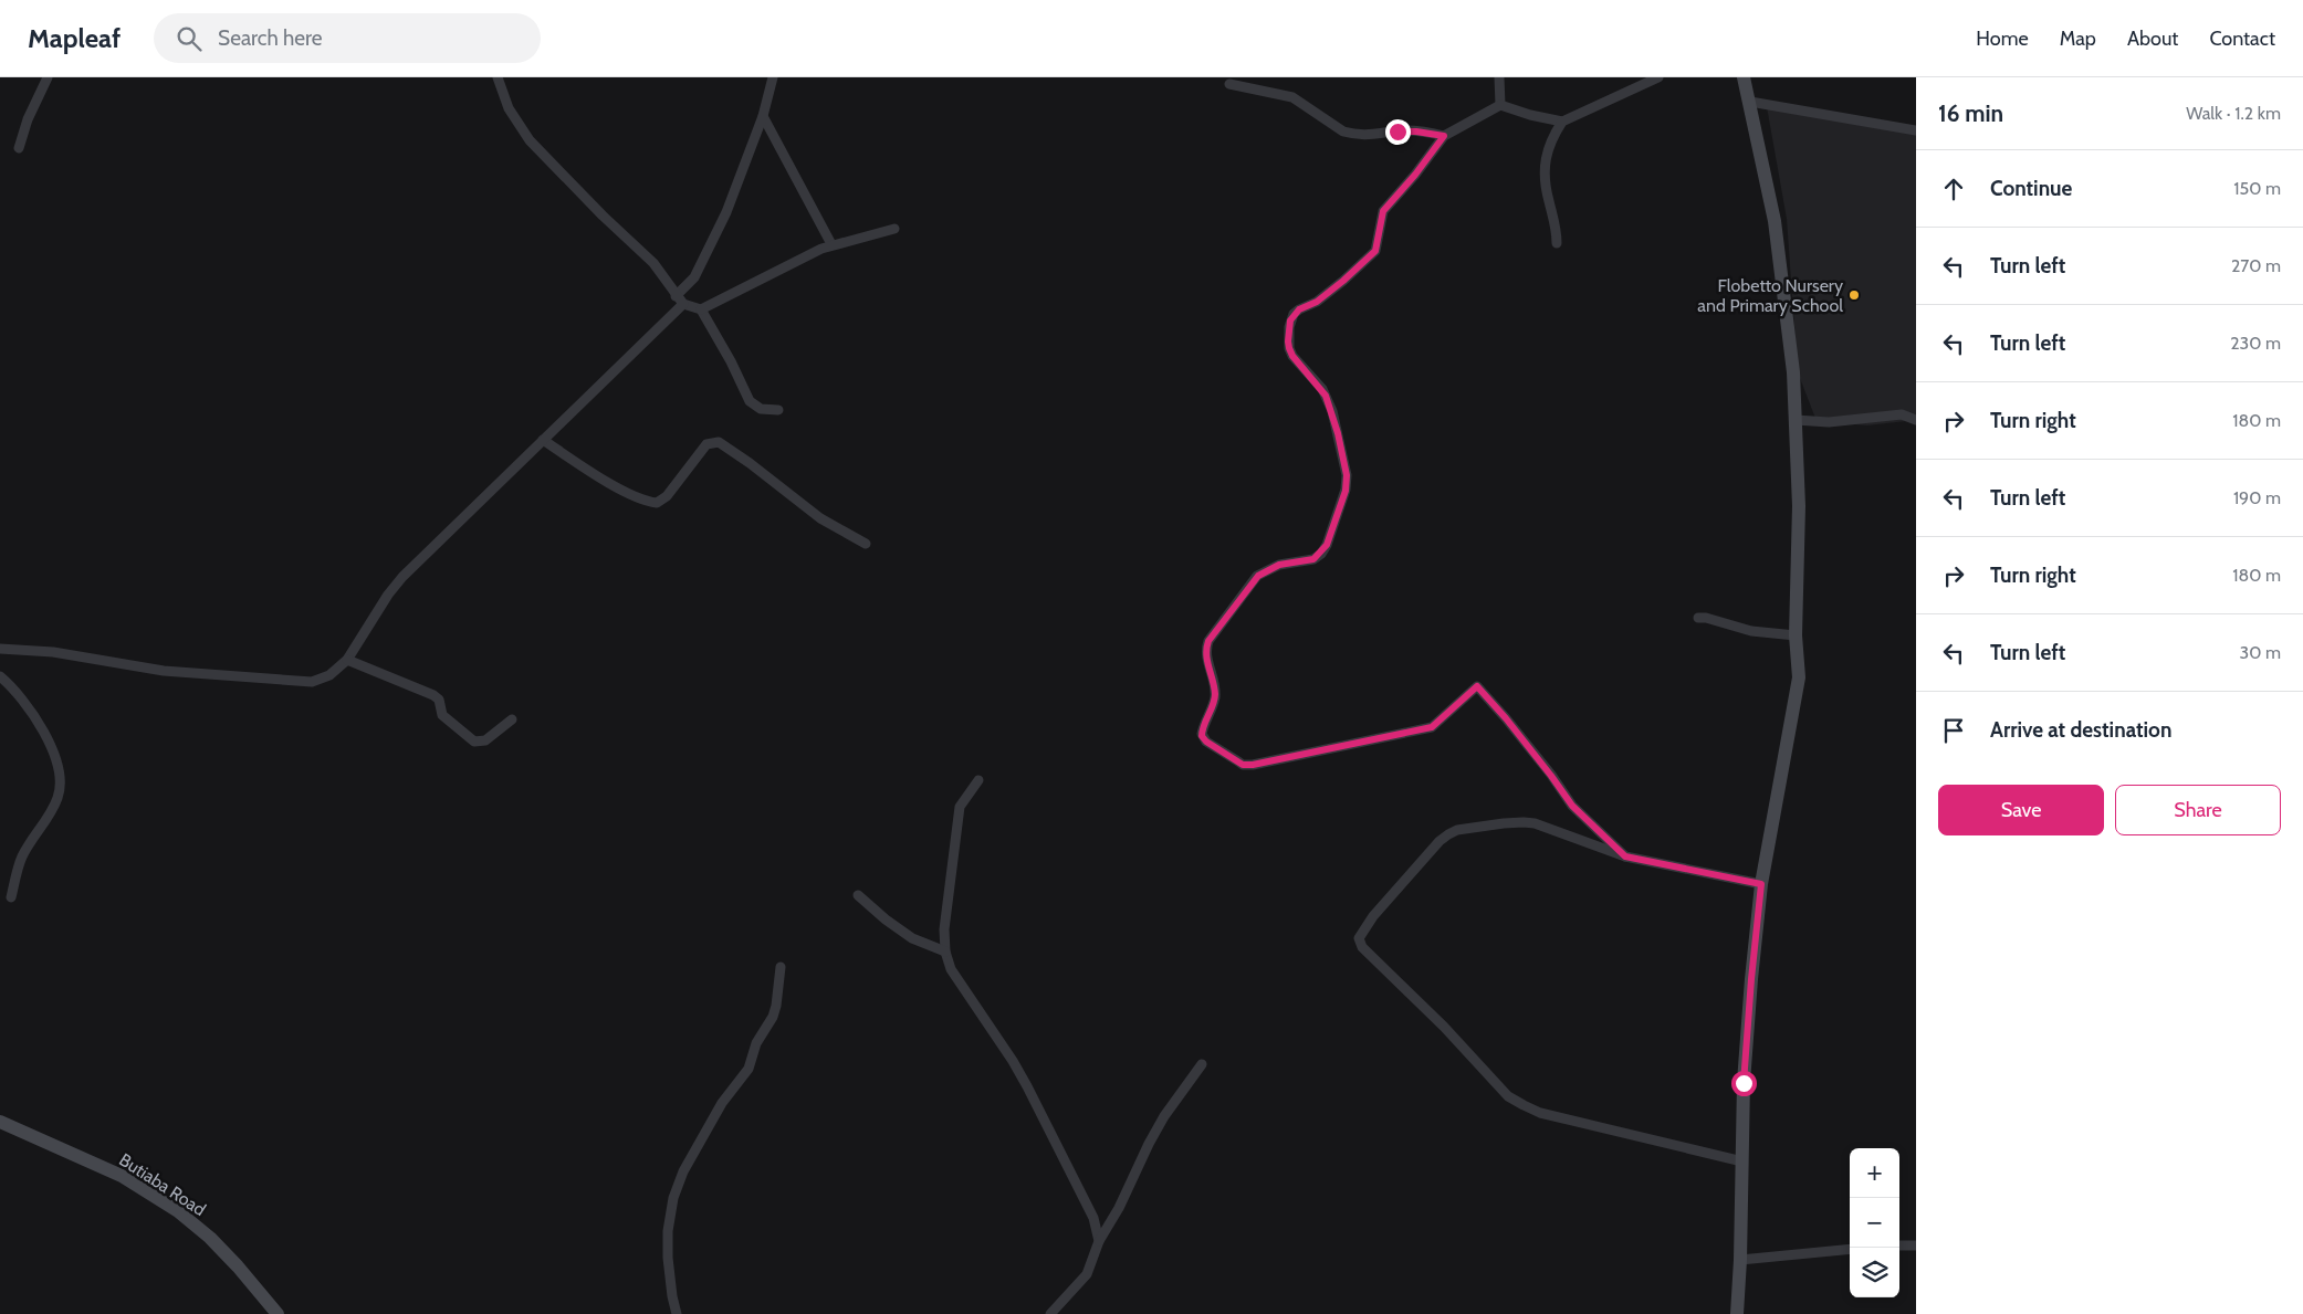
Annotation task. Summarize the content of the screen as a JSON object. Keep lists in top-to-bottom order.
{
  "streets": {
    "main road": ["Butiaba Road"]
  },
  "places": ["Flobetto Nursery and Primary School"],
  "page": {
    "header": "Mapleaf",
    "search": "Search here",
    "nav": [
      "Home",
      "Map",
      "About",
      "Contact"
    ],
    "heading": ["16 min", "Walk · 1.2 km"],
    "list": [
      ["Continue", "150 m"],
      ["Turn left", "270 m"],
      ["Turn left", "230 m"],
      ["Turn right", "180 m"],
      ["Turn left", "190 m"],
      ["Turn right", "180 m"],
      ["Turn left", "30 m"],
      "Arrive at destination"
    ],
    "buttons": ["Save", "Share"],
    "map_buttons": ["+", "−"]
  }
}
